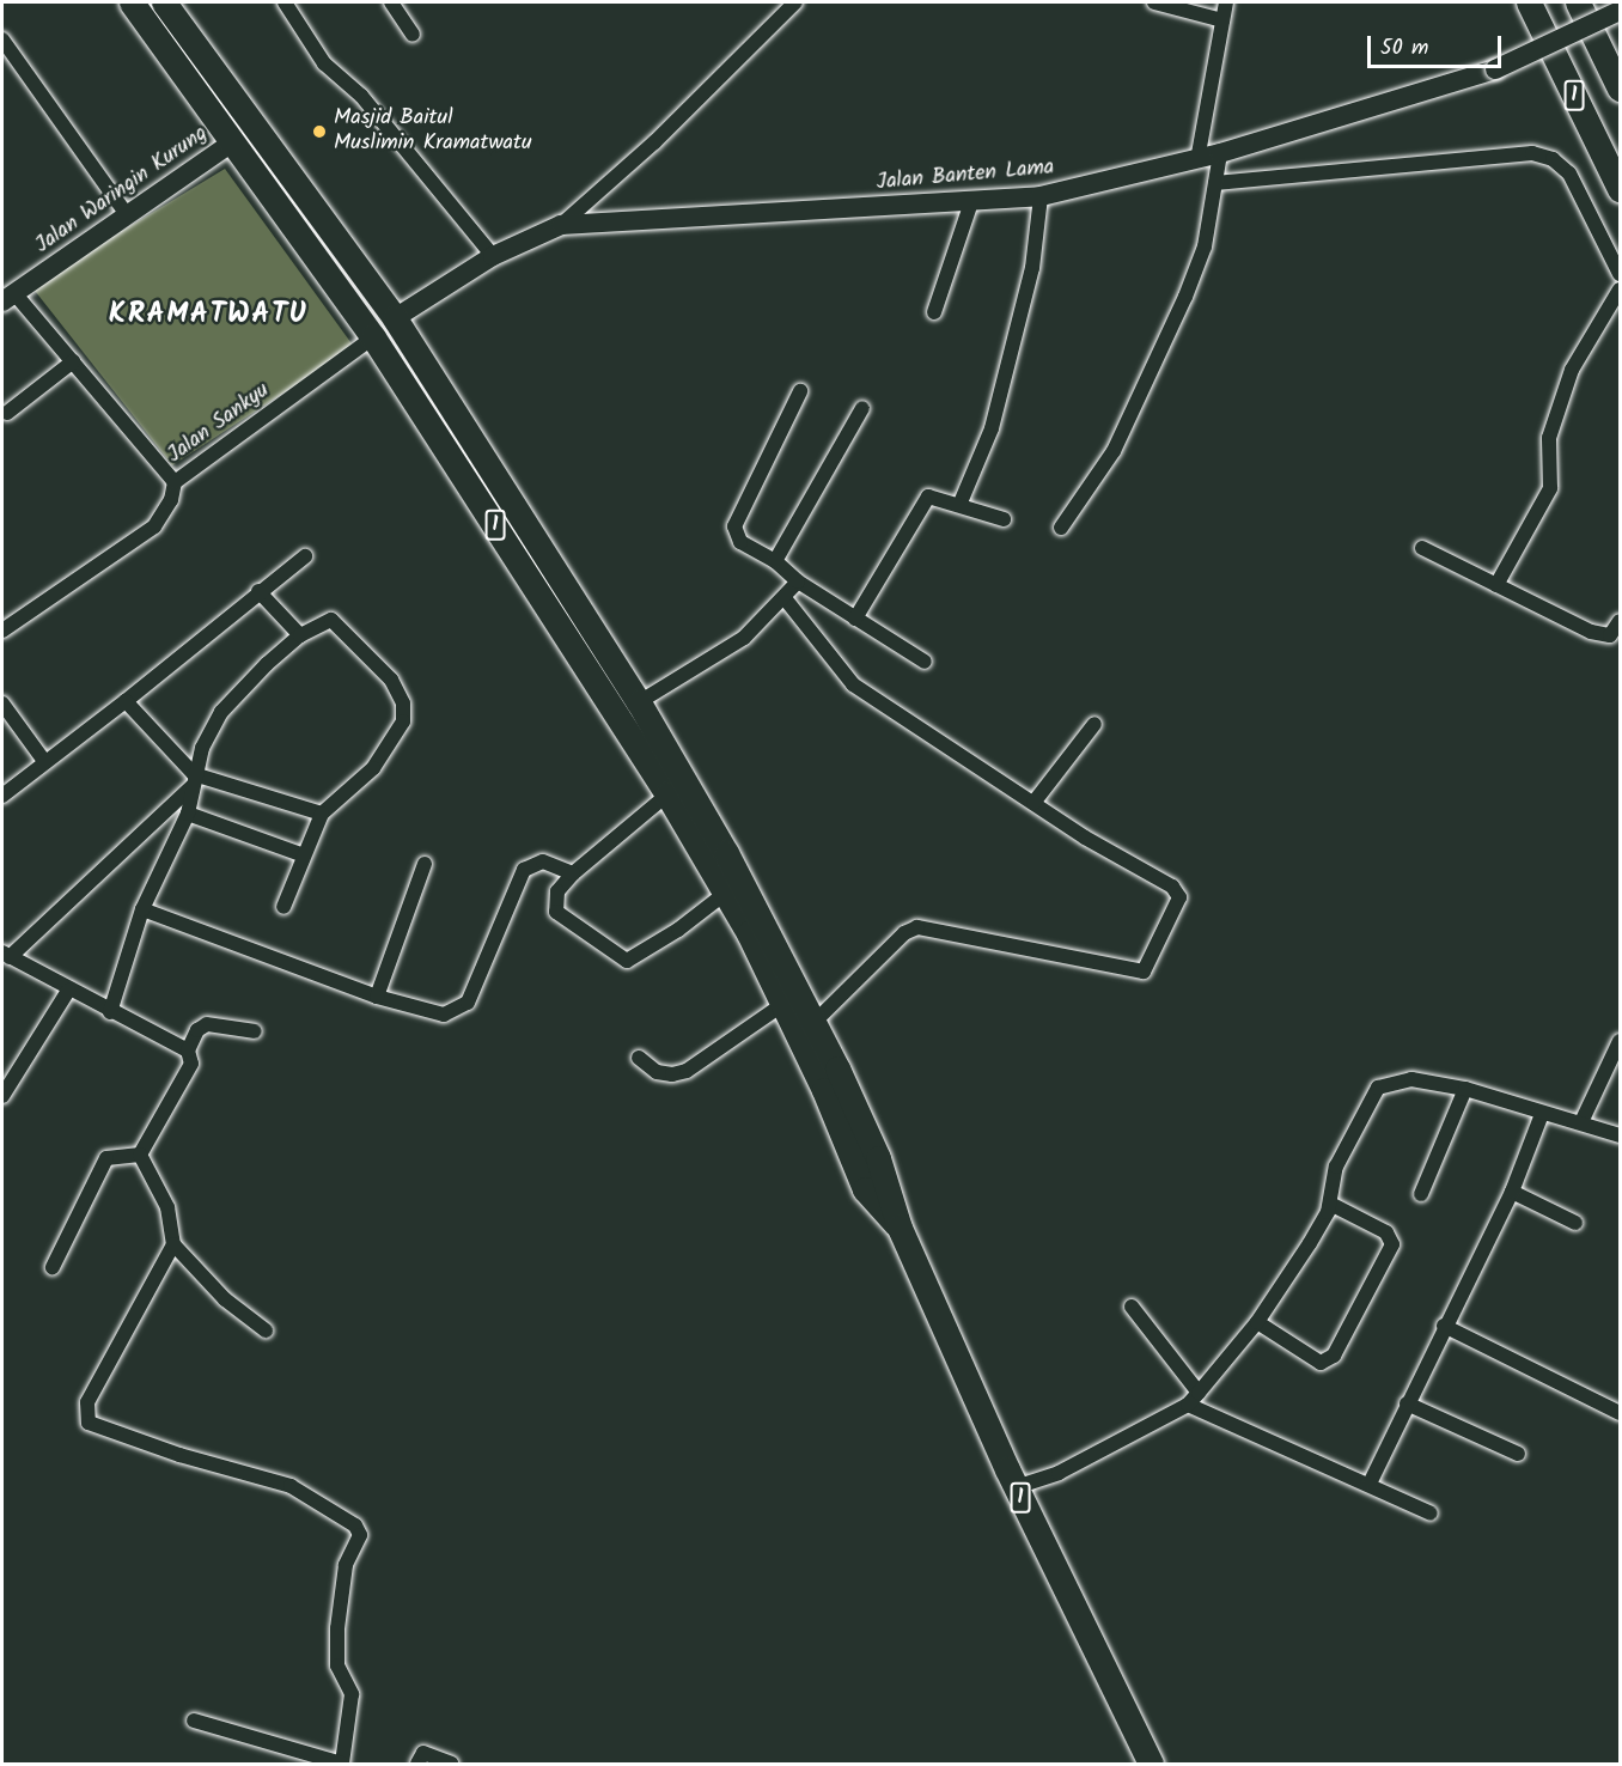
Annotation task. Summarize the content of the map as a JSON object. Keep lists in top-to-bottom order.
{
  "streets": {
    "highway": ["1"],
    "main road": ["Jalan Banten Lama", "Jalan Waringin Kurung"],
    "street": ["Jalan Sankyu"]
  },
  "crossings": [
    ["1", "Jalan Banten Lama"],
    ["1", "Jalan Waringin Kurung"],
    ["1", "Jalan Sankyu"]
  ],
  "districts": ["KRAMATWATU"],
  "places": ["Masjid Baitul Muslimin Kramatwatu"],
  "scale_bar": "50 m"
}
